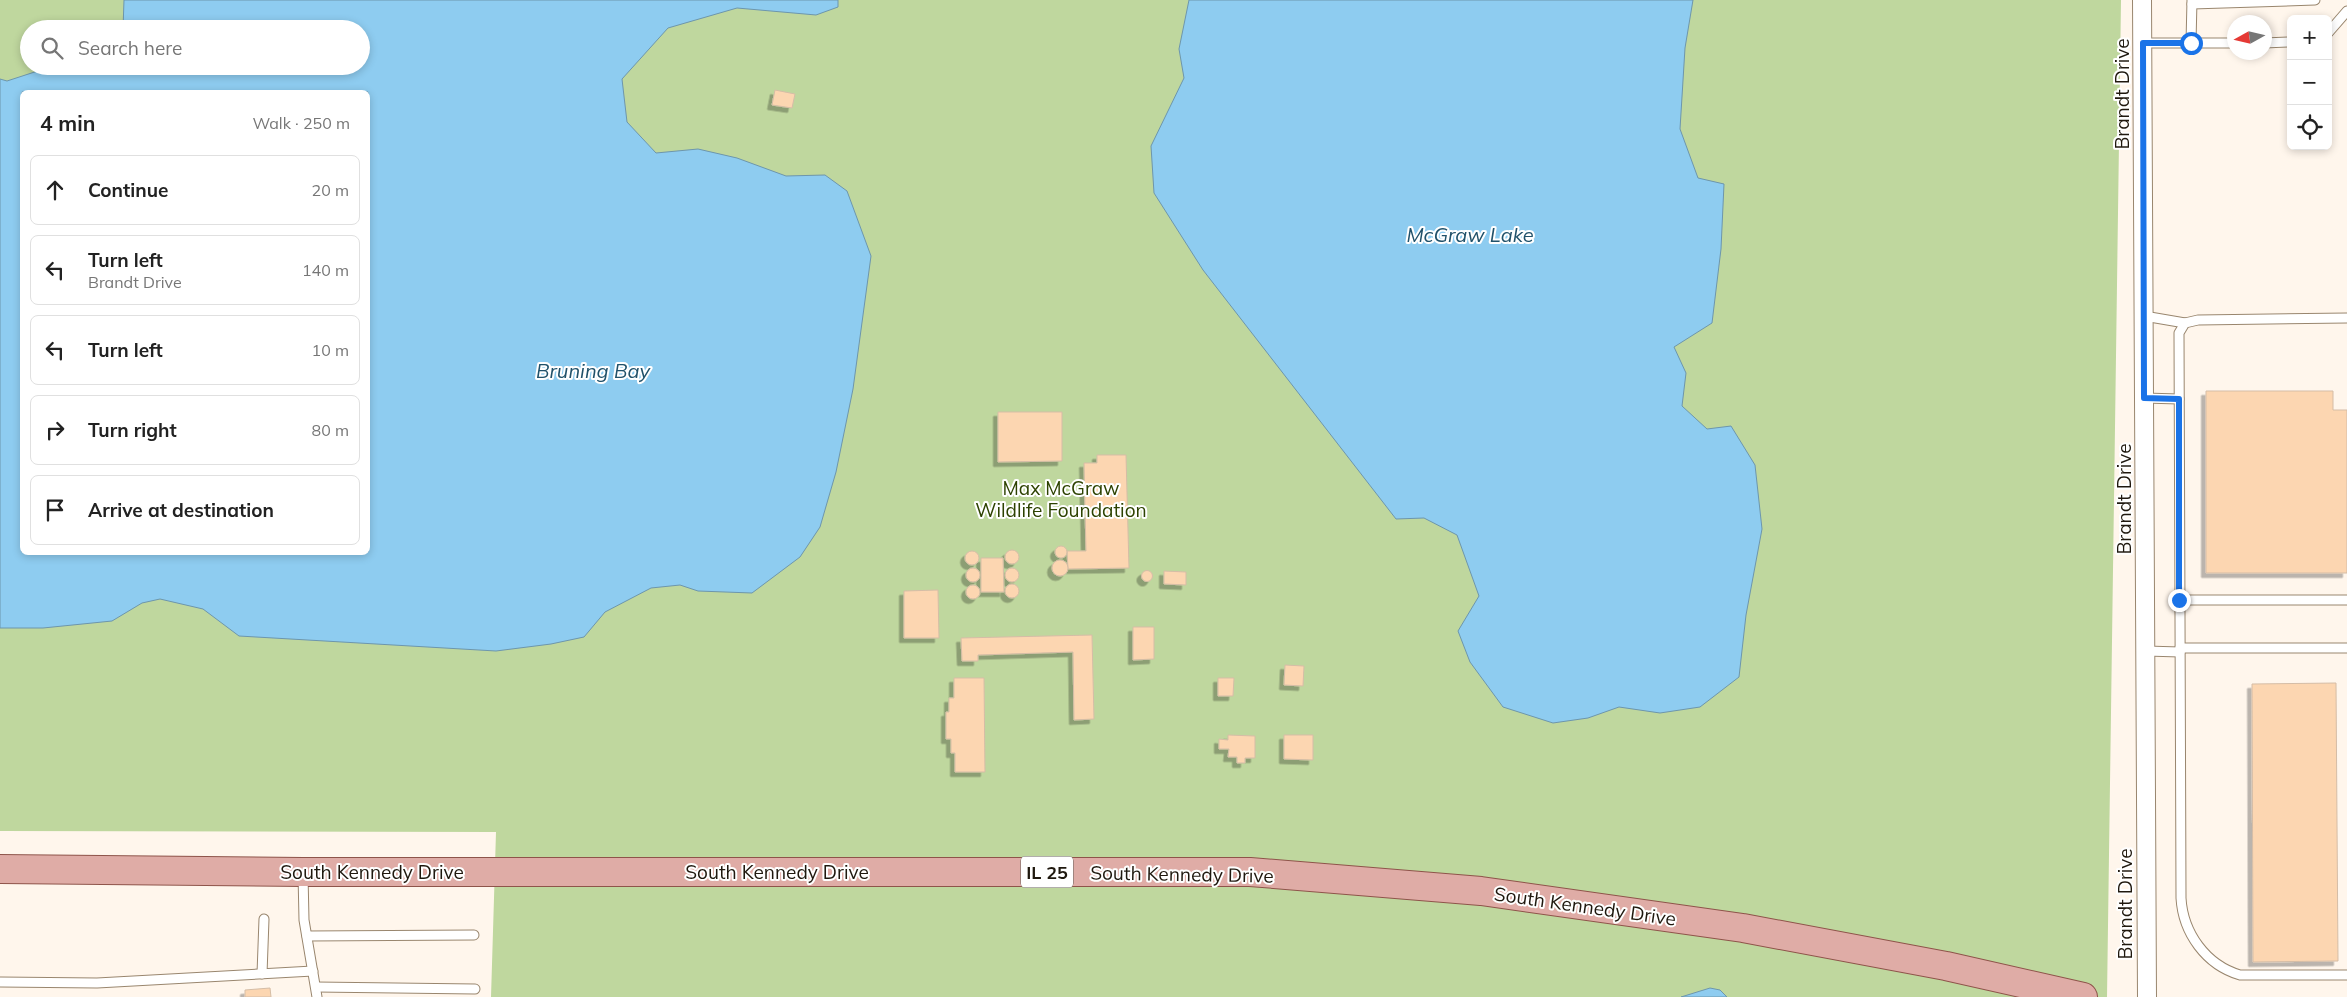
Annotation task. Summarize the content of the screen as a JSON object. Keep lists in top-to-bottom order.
{
  "streets": {
    "main road": ["South Kennedy Drive", "IL 25"],
    "street": ["Brandt Drive"]
  },
  "water": ["McGraw Lake", "Bruning Bay"],
  "parks": ["Max McGraw Wildlife Foundation"],
  "north": "left",
  "page": {
    "map_buttons": ["+", "−"],
    "search": "Search here",
    "heading": ["4 min", "Walk · 250 m"],
    "list": [
      ["Continue", "20 m"],
      ["Turn left", "Brandt Drive", "140 m"],
      ["Turn left", "10 m"],
      ["Turn right", "80 m"],
      "Arrive at destination"
    ]
  }
}
